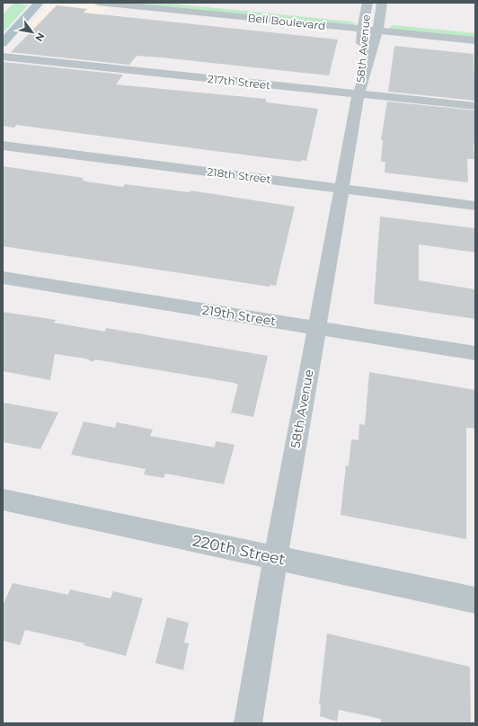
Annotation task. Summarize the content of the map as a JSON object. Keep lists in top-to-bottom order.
{
  "streets": {
    "street": [
      "Bell Boulevard",
      "58th Avenue",
      "217th Street",
      "218th Street",
      "219th Street",
      "220th Street"
    ]
  },
  "crossings": [
    ["Bell Boulevard", "58th Avenue"],
    ["58th Avenue", "217th Street"],
    ["58th Avenue", "218th Street"],
    ["58th Avenue", "219th Street"],
    ["58th Avenue", "220th Street"]
  ],
  "north": "bottom right"
}
